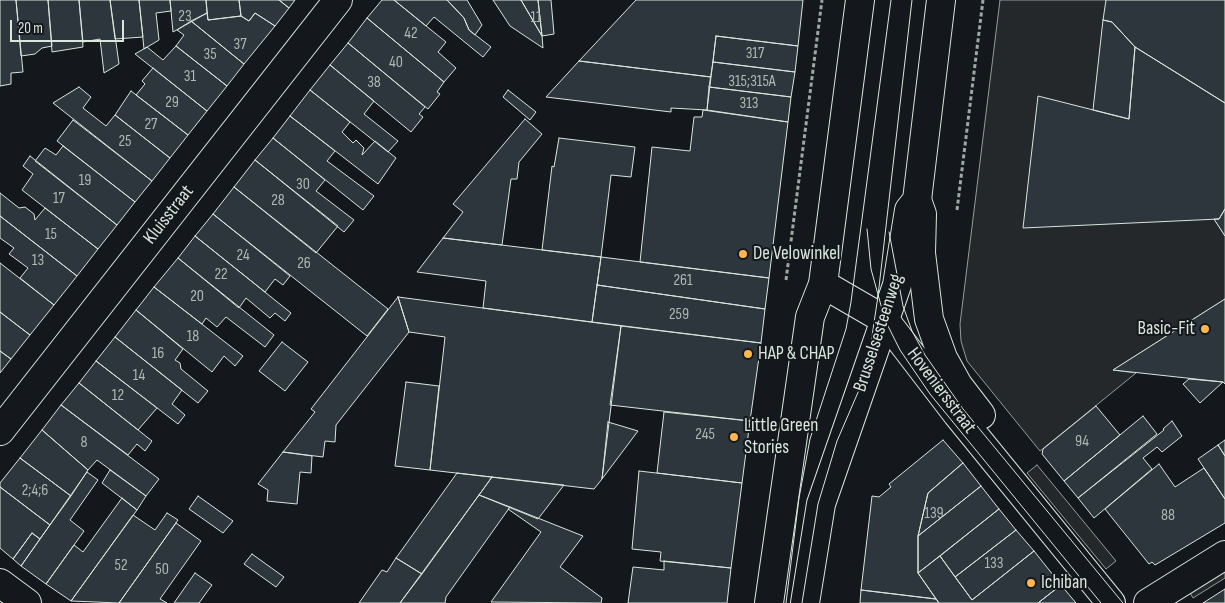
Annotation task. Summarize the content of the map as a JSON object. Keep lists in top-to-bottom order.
{
  "streets": {
    "street": ["Kluisstraat", "Brusselsesteenweg", "Hoveniersstraat"]
  },
  "crossings": [
    ["Brusselsesteenweg", "Hoveniersstraat"]
  ],
  "places": [
    "De Velowinkel",
    "Basic-Fit",
    "HAP & CHAP",
    "Little Green Stories",
    "Ichiban"
  ],
  "house_numbers": [
    "23",
    "11",
    "42",
    "37",
    "317",
    "35",
    "40",
    "31",
    "315;315A",
    "38",
    "29",
    "313",
    "27",
    "25",
    "19",
    "30",
    "17",
    "28",
    "15",
    "24",
    "13",
    "26",
    "22",
    "261",
    "20",
    "259",
    "18",
    "16",
    "14",
    "12",
    "245",
    "94",
    "8",
    "2;4;6",
    "139",
    "88",
    "133",
    "52",
    "50"
  ],
  "scale_bar": "20 m"
}
